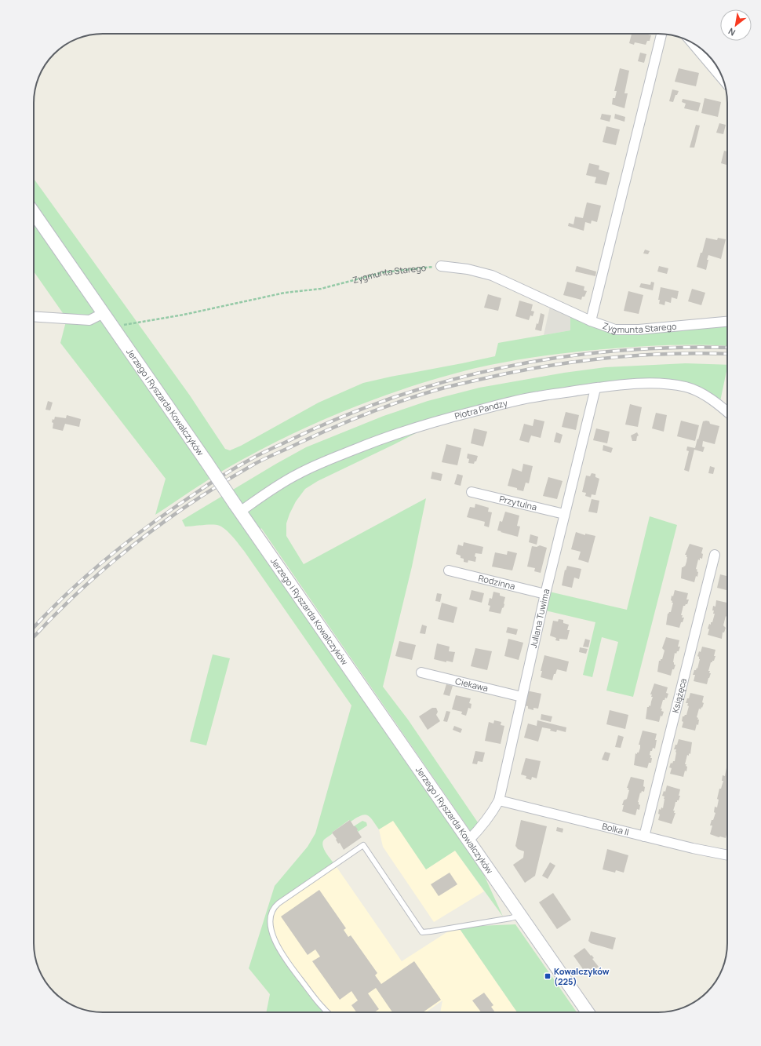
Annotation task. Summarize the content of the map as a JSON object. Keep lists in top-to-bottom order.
{
  "streets": {
    "main road": ["Jerzego i Ryszarda Kowalczyków"],
    "street": [
      "Zygmunta Starego",
      "Piotra Pandzy",
      "Przytulna",
      "Rodzinna",
      "Juliana Tuwima",
      "Ciekawa",
      "Książęca",
      "Bolka II"
    ]
  },
  "crossings": [
    ["Zygmunta Starego", "Jerzego i Ryszarda Kowalczyków"],
    ["Jerzego i Ryszarda Kowalczyków", "Piotra Pandzy"],
    ["Jerzego i Ryszarda Kowalczyków", "Juliana Tuwima"],
    ["Piotra Pandzy", "Juliana Tuwima"],
    ["Przytulna", "Juliana Tuwima"],
    ["Rodzinna", "Juliana Tuwima"],
    ["Juliana Tuwima", "Ciekawa"],
    ["Juliana Tuwima", "Bolka II"],
    ["Książęca", "Bolka II"]
  ],
  "places": {
    "transit": ["Kowalczyków (225)"]
  },
  "north": "bottom left"
}
